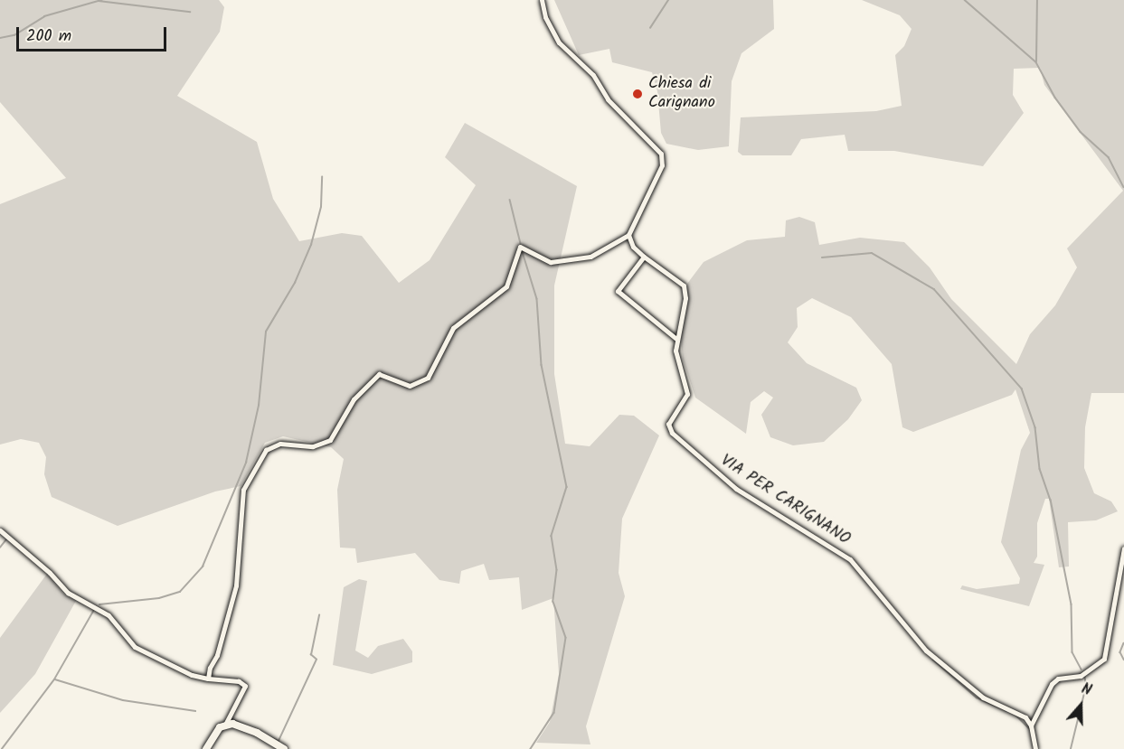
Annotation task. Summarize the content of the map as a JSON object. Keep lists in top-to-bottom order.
{
  "streets": {
    "street": ["VIA PER CARIGNANO"]
  },
  "places": ["Chiesa di Carignano"],
  "scale_bar": "200 m",
  "north": "top"
}
